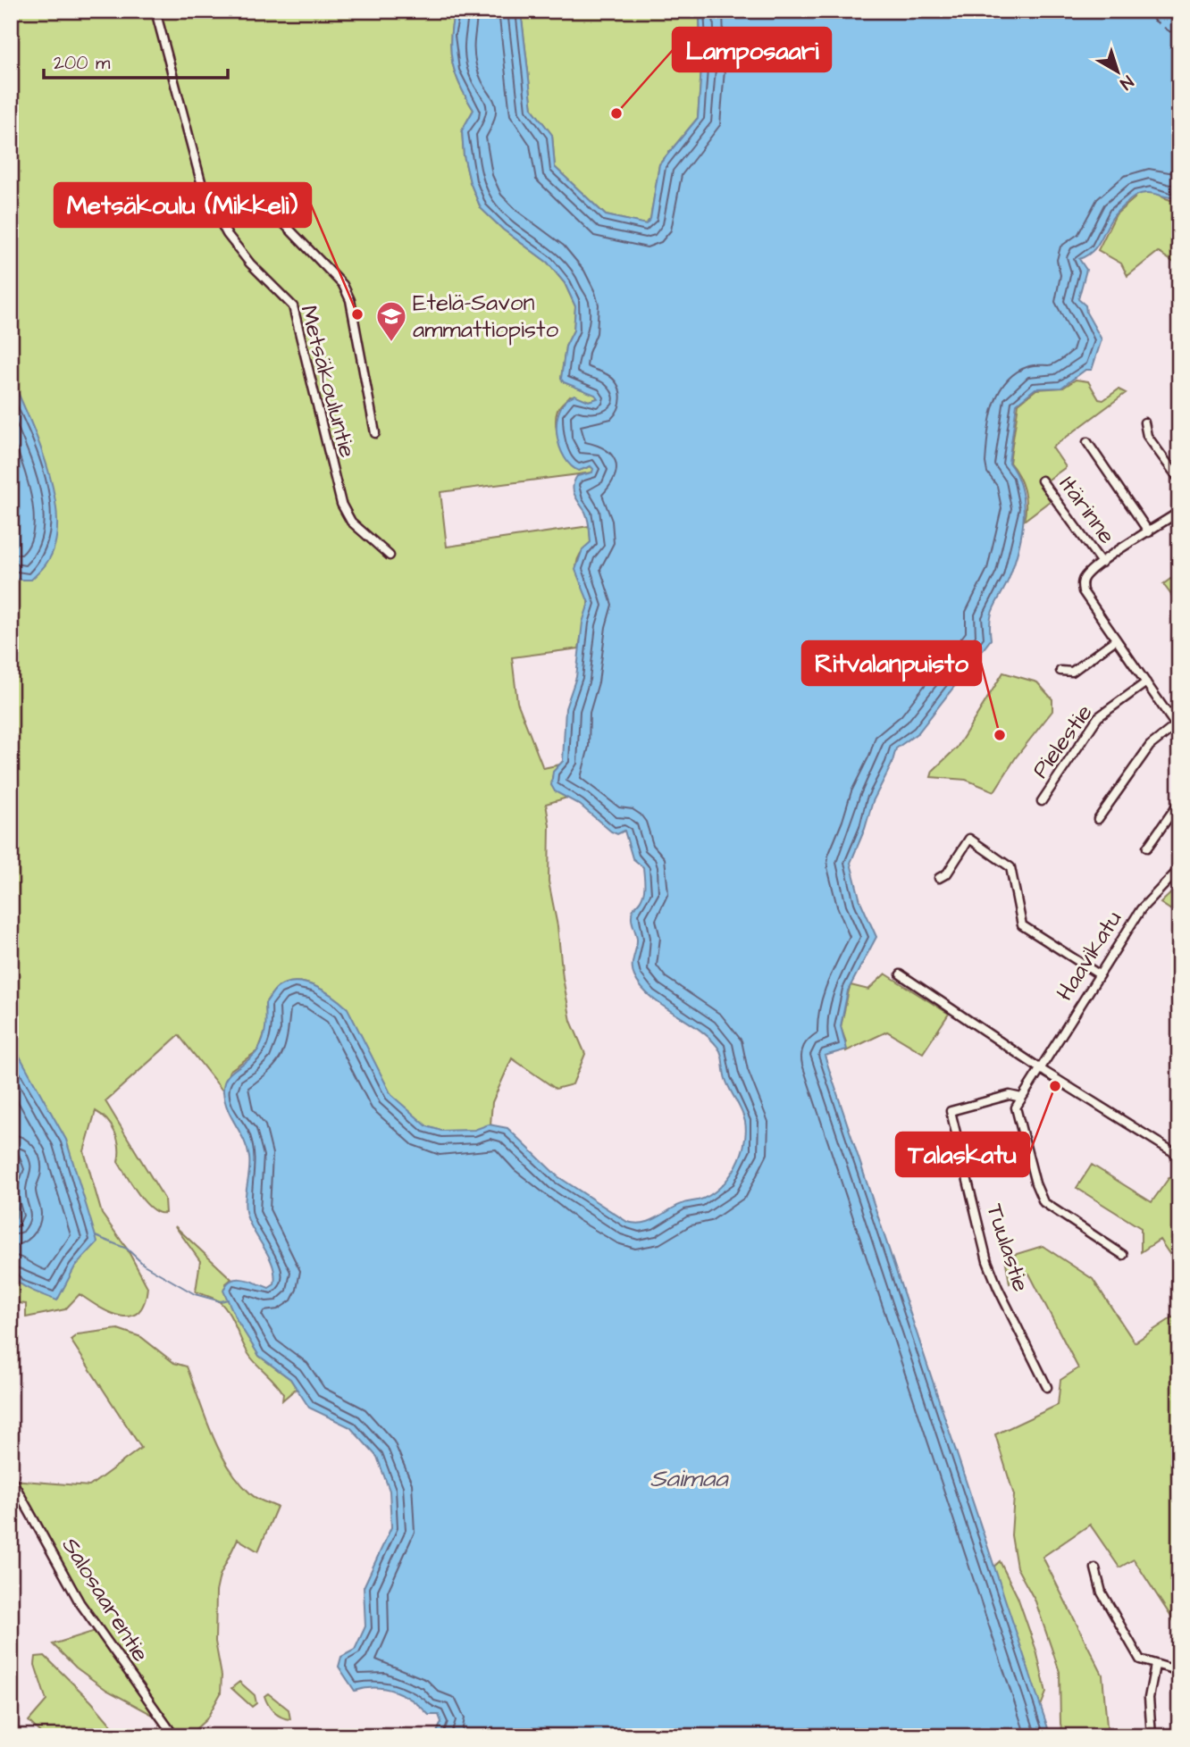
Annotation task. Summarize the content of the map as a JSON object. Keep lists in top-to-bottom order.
{
  "streets": {
    "street": [
      "Metsäkouluntie",
      "Itärinne",
      "Pielestie",
      "Haavikatu",
      "Tuulastie",
      "Salosaarentie"
    ]
  },
  "crossings": [
    ["Haavikatu", "Tuulastie"]
  ],
  "water": ["Saimaa"],
  "places": {
    "other": [
      "Lamposaari",
      "Metsäkoulu (Mikkeli)",
      "Ritvalanpuisto",
      "Talaskatu"
    ],
    "school or university": ["Etelä-Savon ammattiopisto"]
  },
  "scale_bar": "200 m",
  "north": "bottom right"
}
